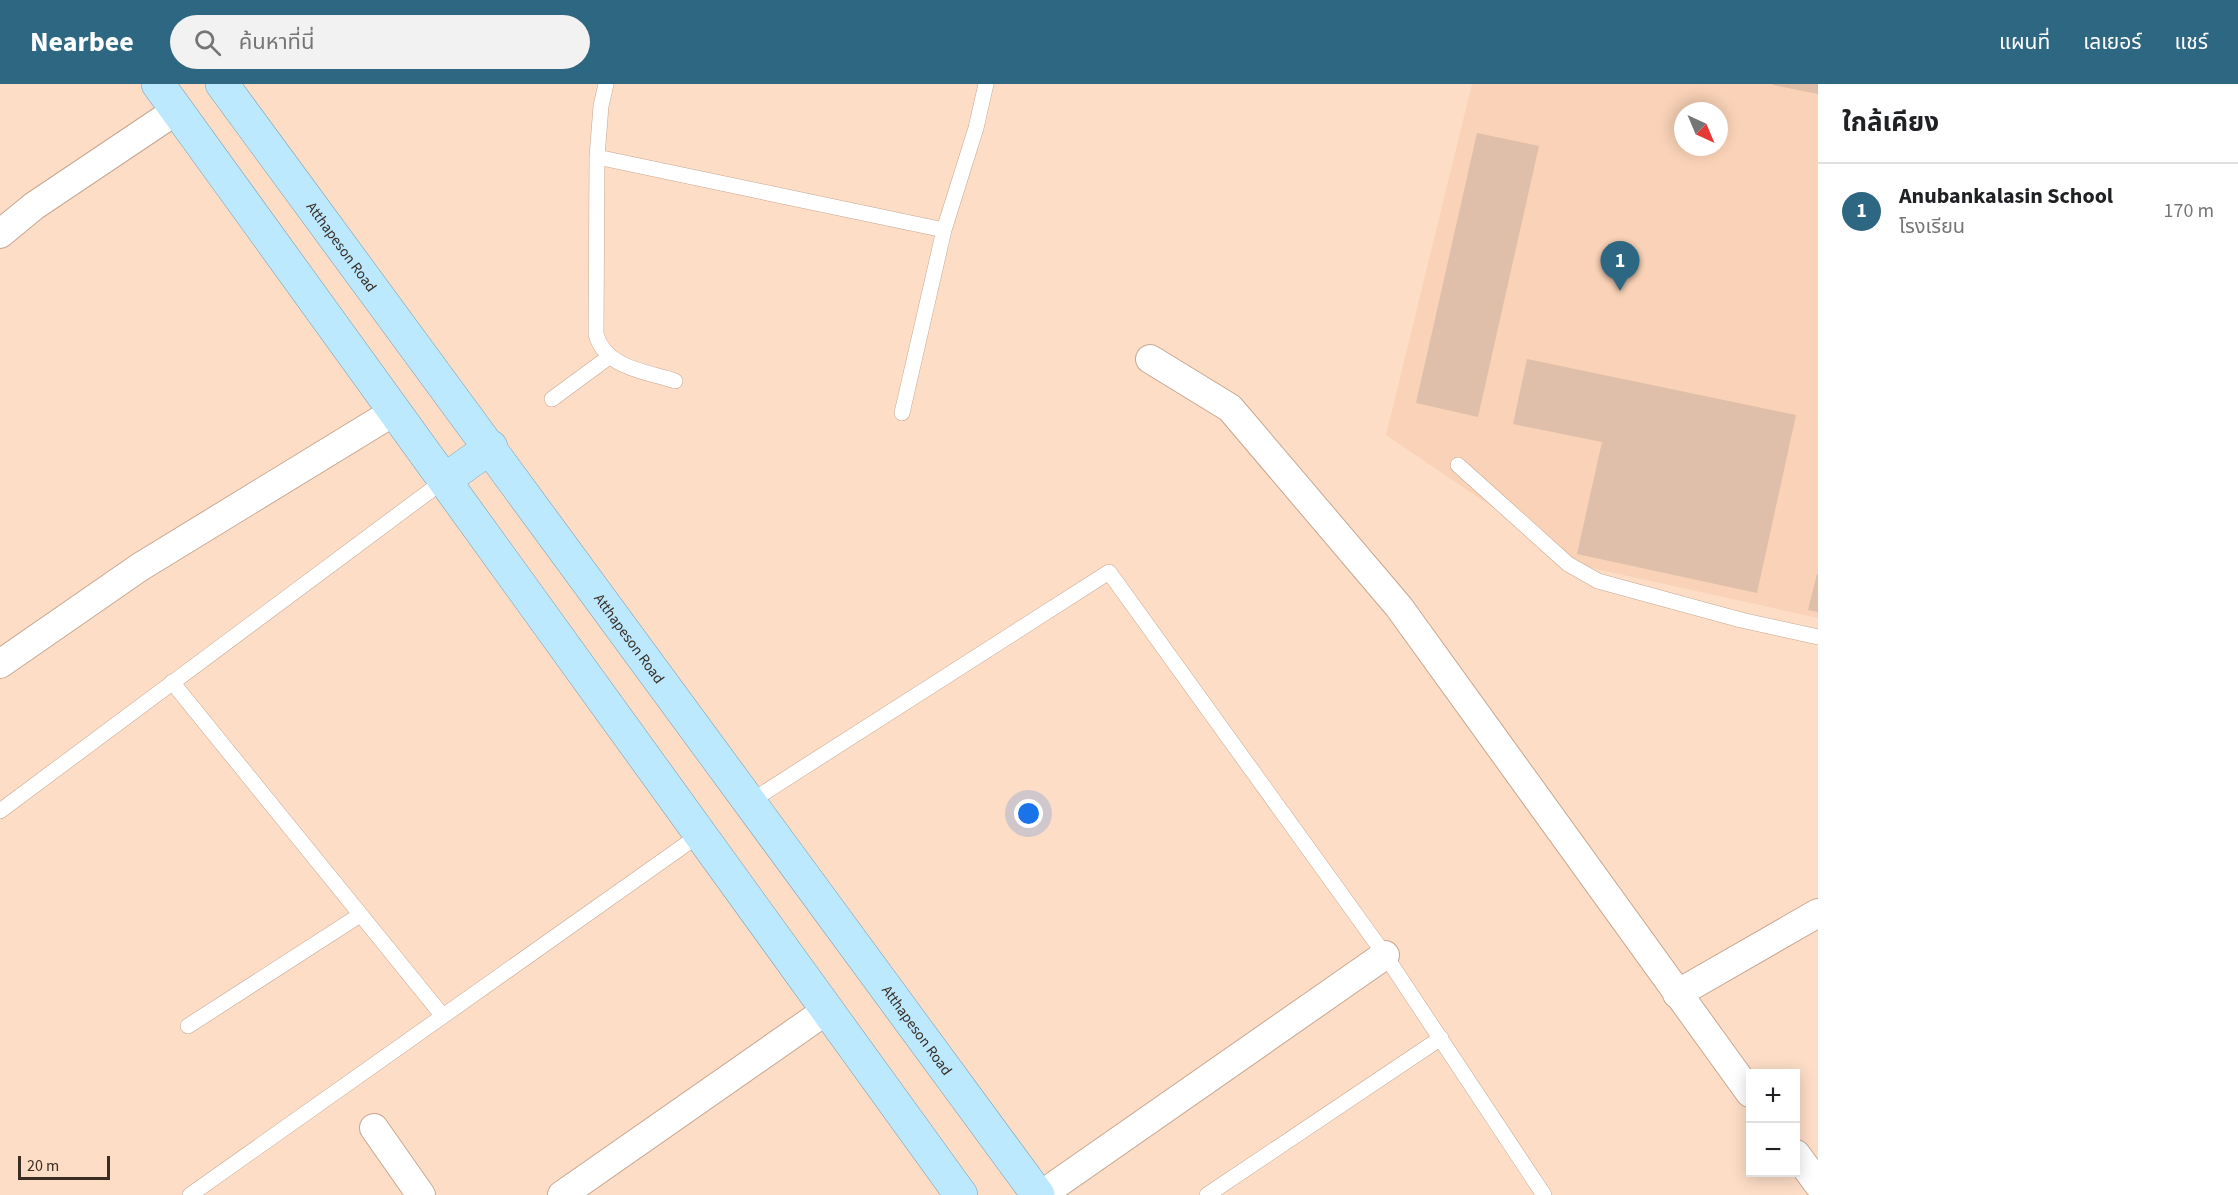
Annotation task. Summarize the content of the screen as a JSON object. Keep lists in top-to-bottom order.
{
  "streets": {
    "main road": ["Atthapeson Road"]
  },
  "scale_bar": "20 m",
  "north": "bottom right",
  "page": {
    "header": "Nearbee",
    "search": "ค้นหาที่นี่",
    "nav": ["แผนที่", "เลเยอร์", "แชร์"],
    "heading": "ใกล้เคียง",
    "list": [
      {
        "mark": "1",
        "name": "Anubankalasin School",
        "note": "โรงเรียน",
        "value": "170 m"
      }
    ],
    "pins": "1",
    "map_buttons": ["+", "−"],
    "scale": "20 m"
  }
}
